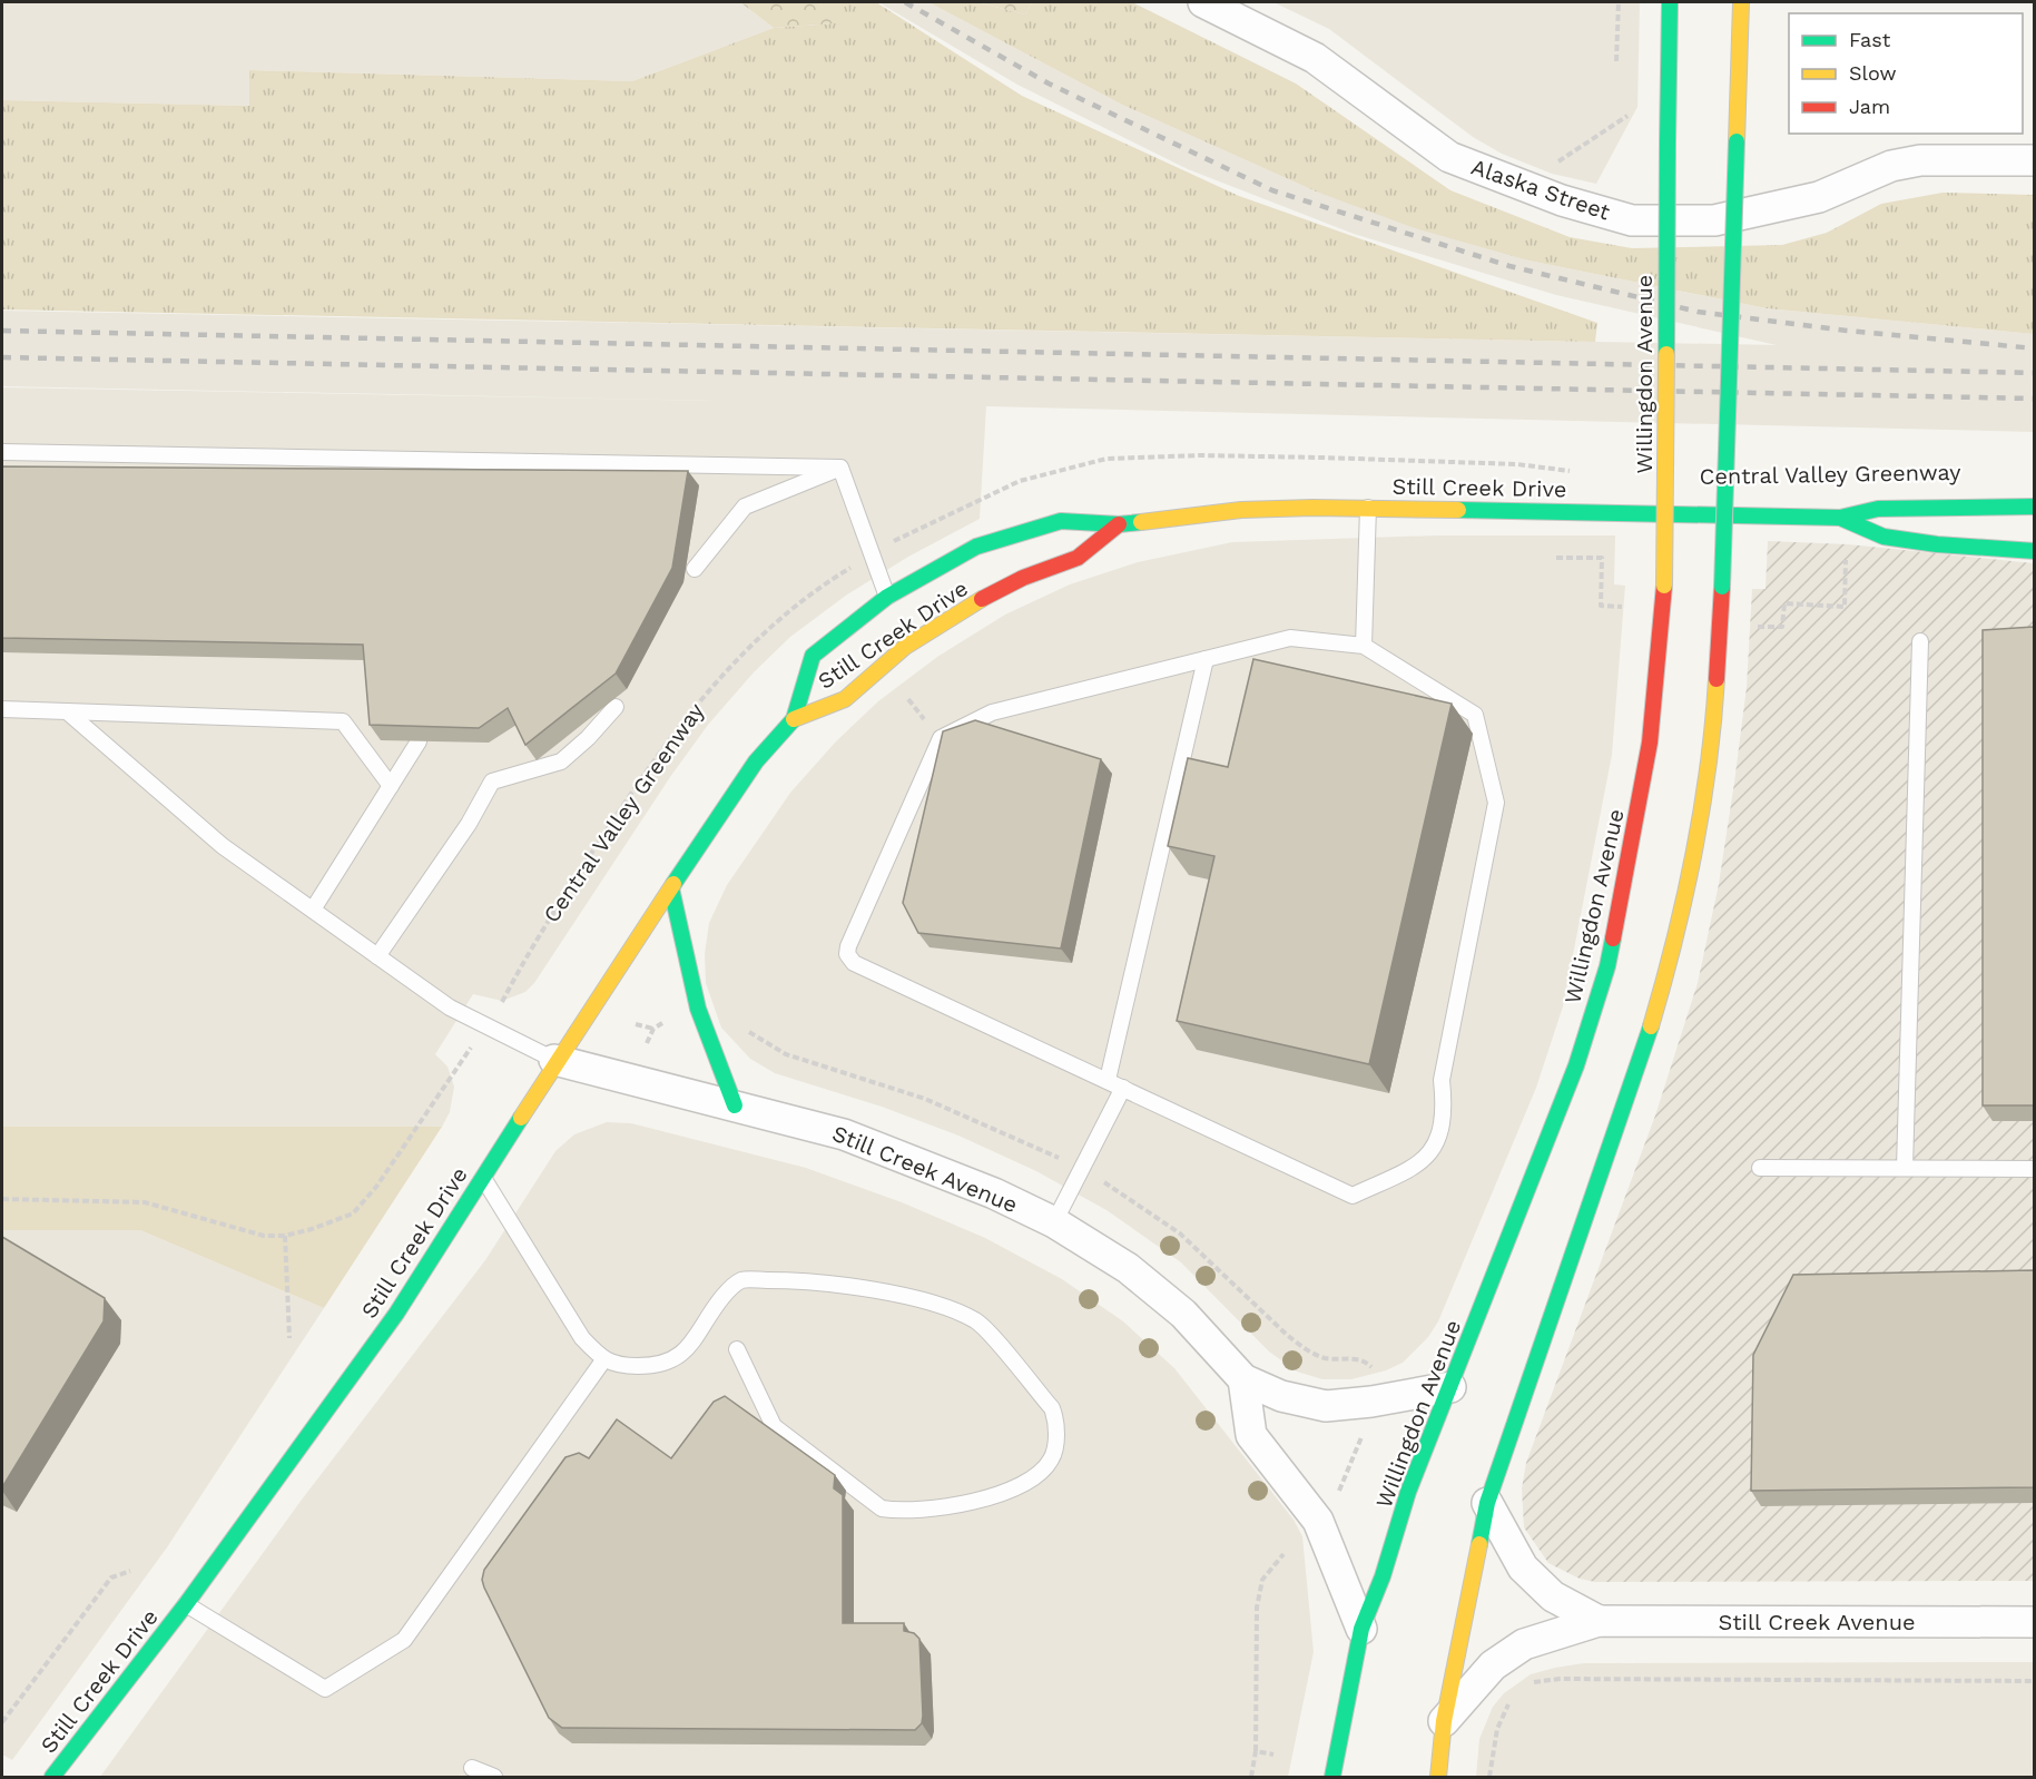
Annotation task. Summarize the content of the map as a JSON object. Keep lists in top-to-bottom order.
{
  "streets": {
    "main road": ["Willingdon Avenue", "Still Creek Drive"],
    "street": ["Alaska Street", "Still Creek Avenue"],
    "path": ["Central Valley Greenway"]
  },
  "crossings": [
    ["Willingdon Avenue", "Still Creek Avenue"],
    ["Still Creek Drive", "Still Creek Avenue"]
  ],
  "legend": ["Fast", "Slow", "Jam"]
}
